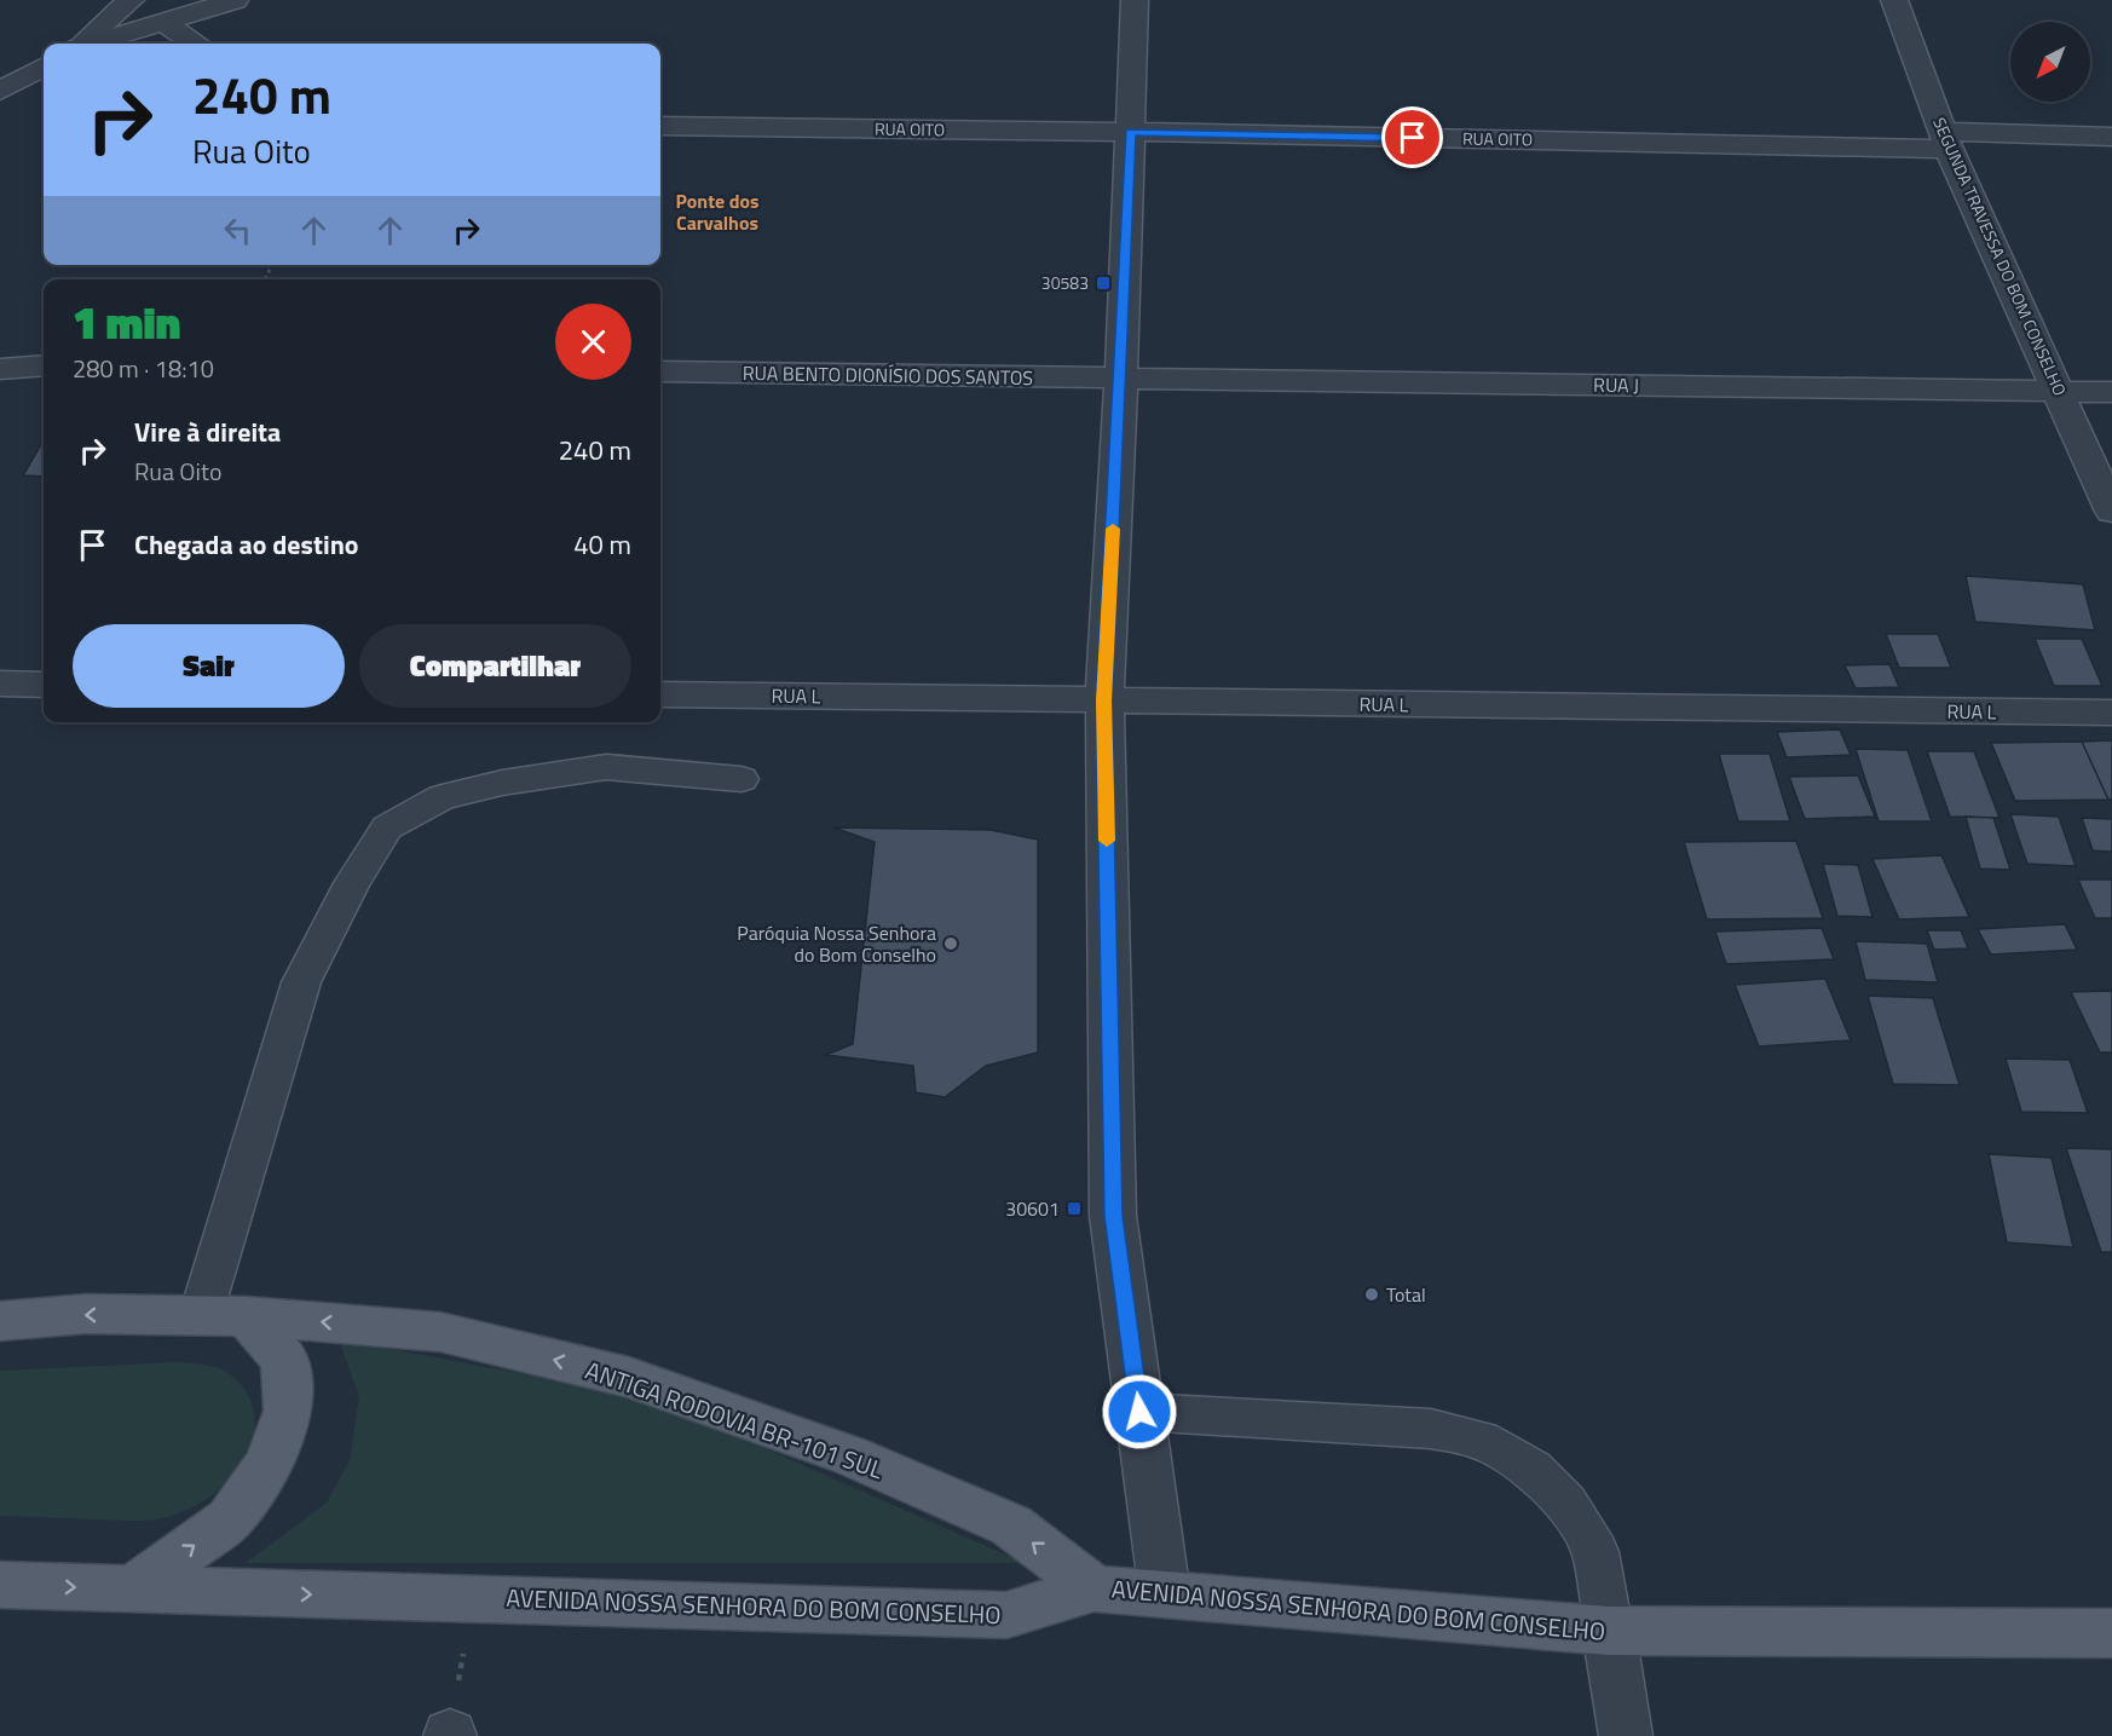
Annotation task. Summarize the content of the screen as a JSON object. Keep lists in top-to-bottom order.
{
  "streets": {
    "main road": ["ANTIGA RODOVIA BR-101 SUL", "AVENIDA NOSSA SENHORA DO BOM CONSELHO"],
    "street": [
      "RUA OITO",
      "SEGUNDA TRAVESSA DO BOM CONSELHO",
      "RUA BENTO DIONÍSIO DOS SANTOS",
      "RUA J",
      "RUA L"
    ]
  },
  "crossings": [
    ["RUA OITO", "SEGUNDA TRAVESSA DO BOM CONSELHO"],
    ["SEGUNDA TRAVESSA DO BOM CONSELHO", "RUA J"],
    ["RUA BENTO DIONÍSIO DOS SANTOS", "RUA J"],
    ["ANTIGA RODOVIA BR-101 SUL", "AVENIDA NOSSA SENHORA DO BOM CONSELHO"]
  ],
  "one_way": ["ANTIGA RODOVIA BR-101 SUL"],
  "districts": ["Ponte dos Carvalhos"],
  "places": {
    "transit": ["30583", "30601"],
    "other": ["Paróquia Nossa Senhora do Bom Conselho", "Total"]
  },
  "north": "bottom left",
  "page": {
    "turn": ["240 m", "Rua Oito"],
    "heading": ["1 min", "280 m · 18:10"],
    "list": [
      {
        "name": "Vire à direita",
        "note": "Rua Oito",
        "value": "240 m"
      },
      {
        "name": "Chegada ao destino",
        "value": "40 m"
      }
    ],
    "buttons": ["Sair", "Compartilhar"]
  }
}
